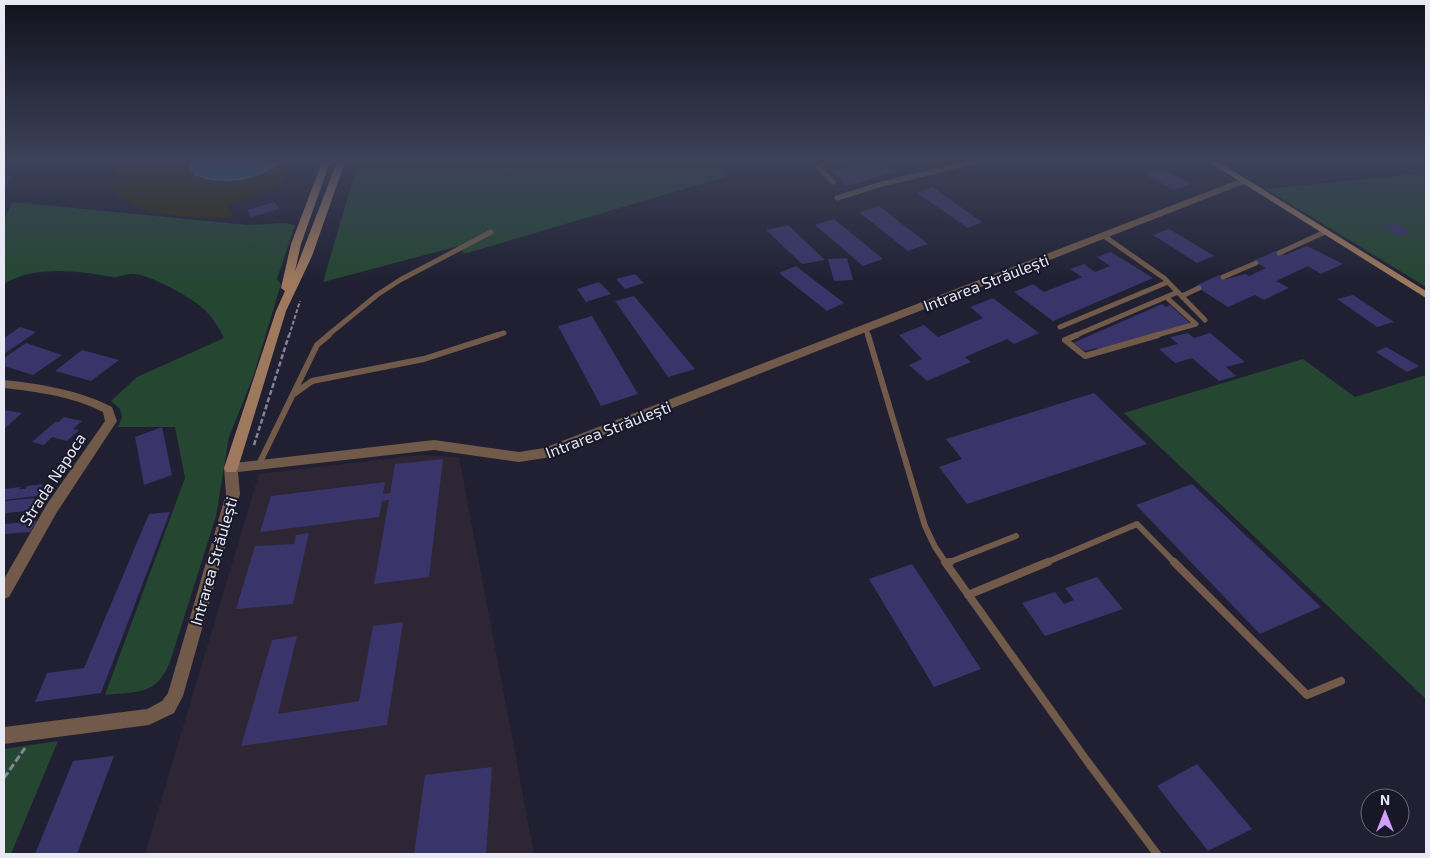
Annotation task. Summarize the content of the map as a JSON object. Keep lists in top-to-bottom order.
{
  "streets": {
    "street": ["Intrarea Străulești", "Strada Napoca"]
  },
  "north": "top"
}
